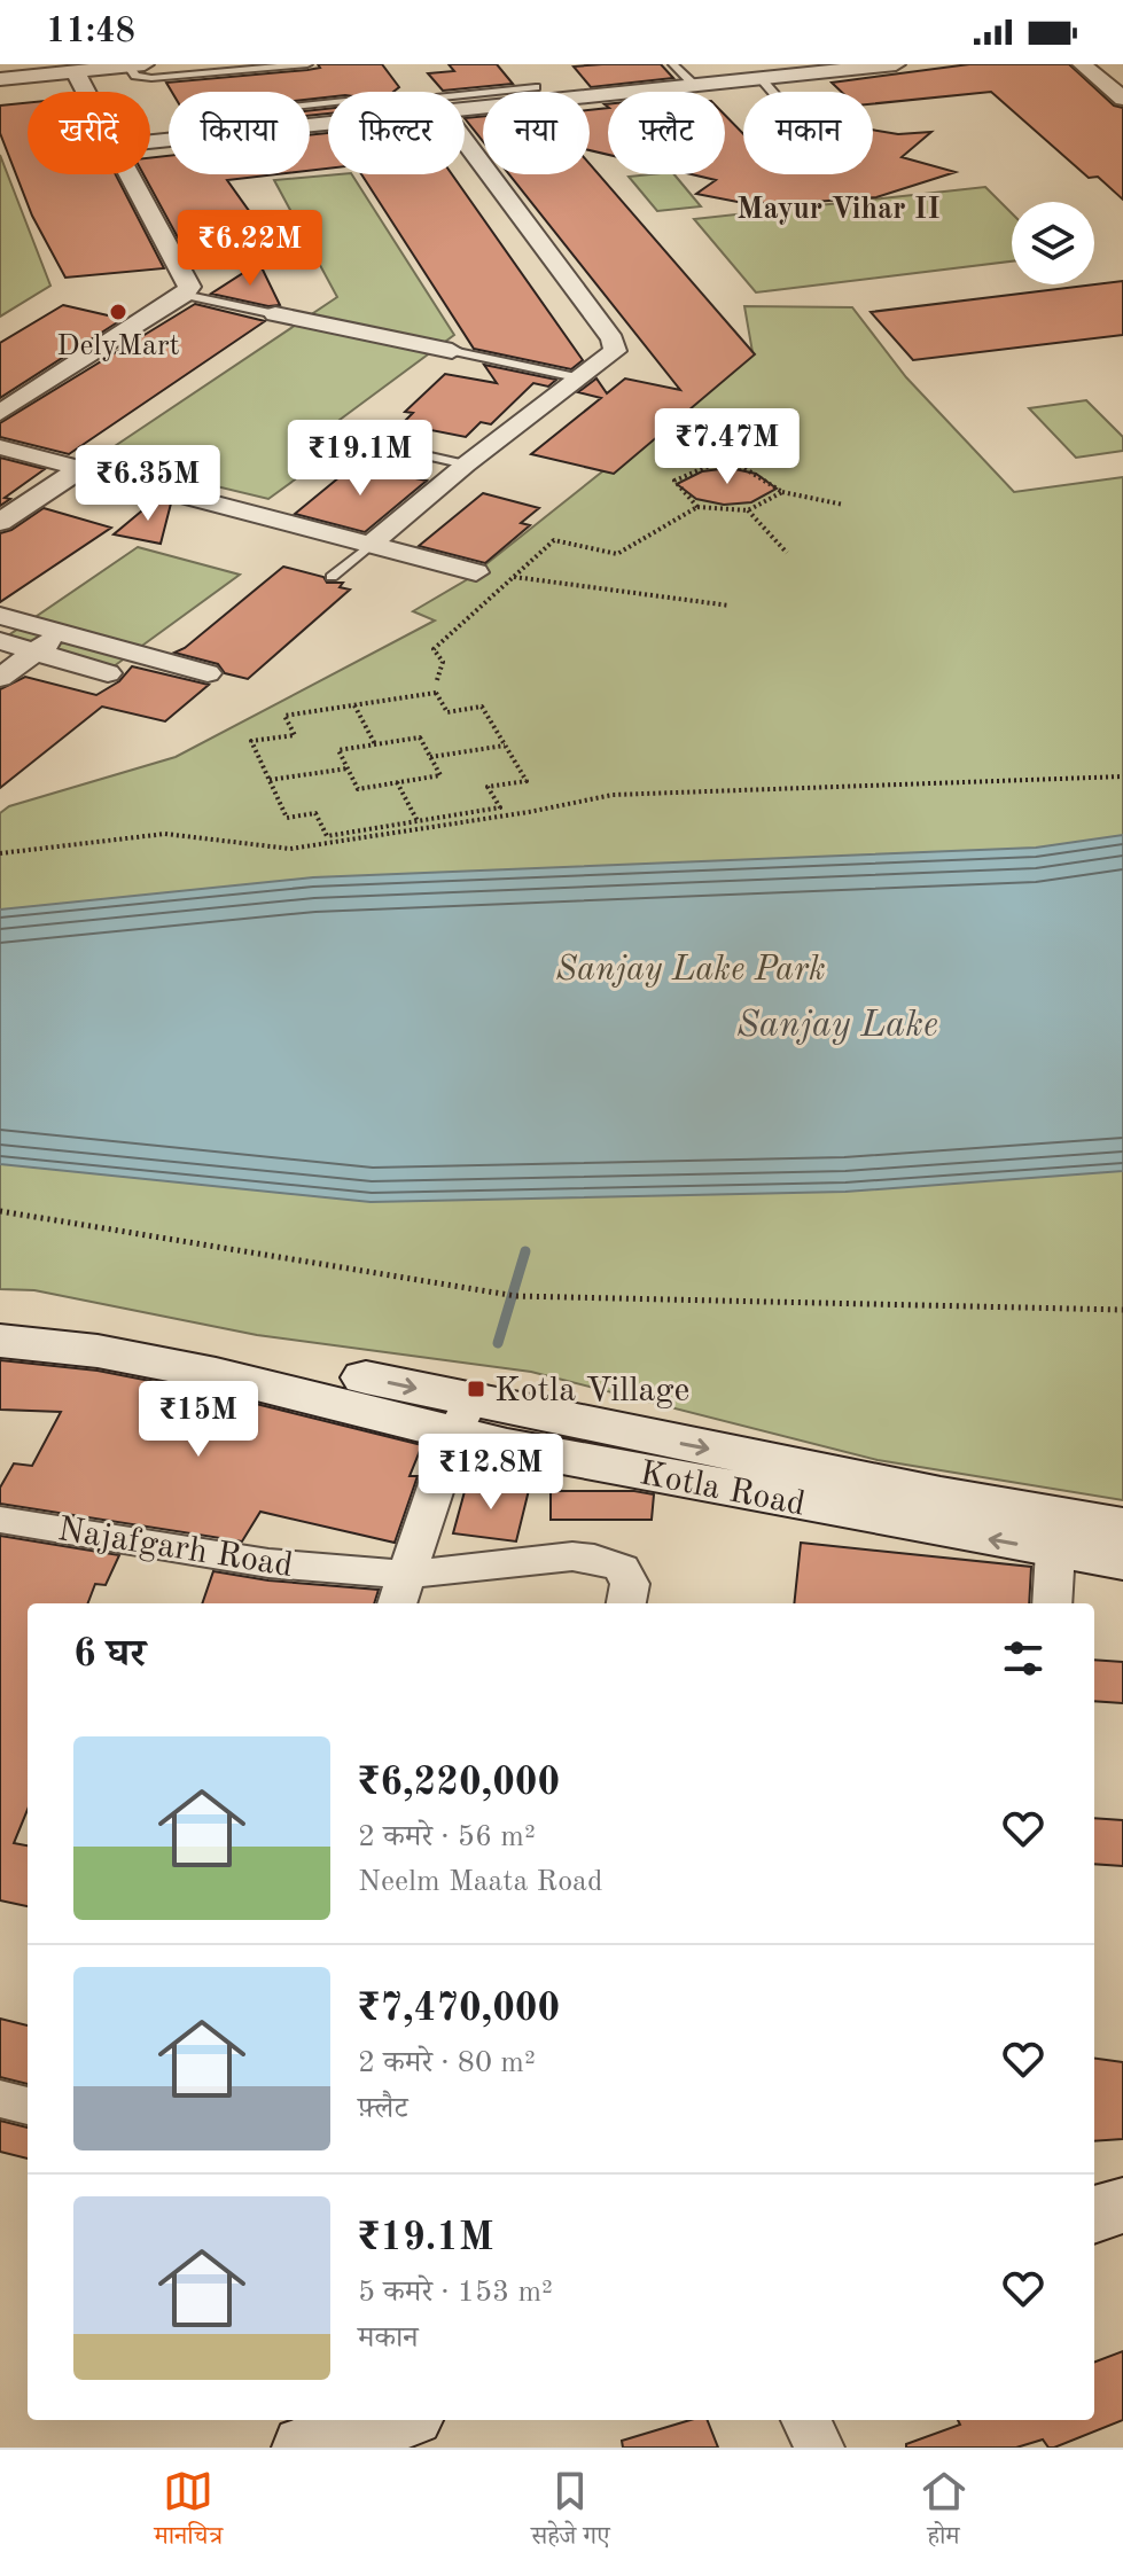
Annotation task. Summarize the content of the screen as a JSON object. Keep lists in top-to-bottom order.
{
  "streets": {
    "main road": ["Kotla Road"],
    "street": ["Najafgarh Road"]
  },
  "districts": ["Mayur Vihar II"],
  "water": ["Sanjay Lake"],
  "parks": ["Sanjay Lake Park"],
  "places": {
    "other": ["DelyMart"],
    "transit": ["Kotla Village"]
  },
  "page": {
    "status": "11:48",
    "chip": [
      "खरीदें",
      "किराया",
      "फ़िल्टर",
      "नया",
      "फ़्लैट",
      "मकान"
    ],
    "price": [
      "₹6.22M",
      "₹7.47M",
      "₹19.1M",
      "₹6.35M",
      "₹15M",
      "₹12.8M"
    ],
    "heading": "6 घर",
    "list": [
      {
        "name": "₹6,220,000",
        "note": "2 कमरे · 56 m² · Neelm Maata Road"
      },
      {
        "name": "₹7,470,000",
        "note": "2 कमरे · 80 m² · फ़्लैट"
      },
      {
        "name": "₹19.1M",
        "note": "5 कमरे · 153 m² · मकान"
      }
    ],
    "tabs": ["मानचित्र", "सहेजे गए", "होम"]
  }
}
